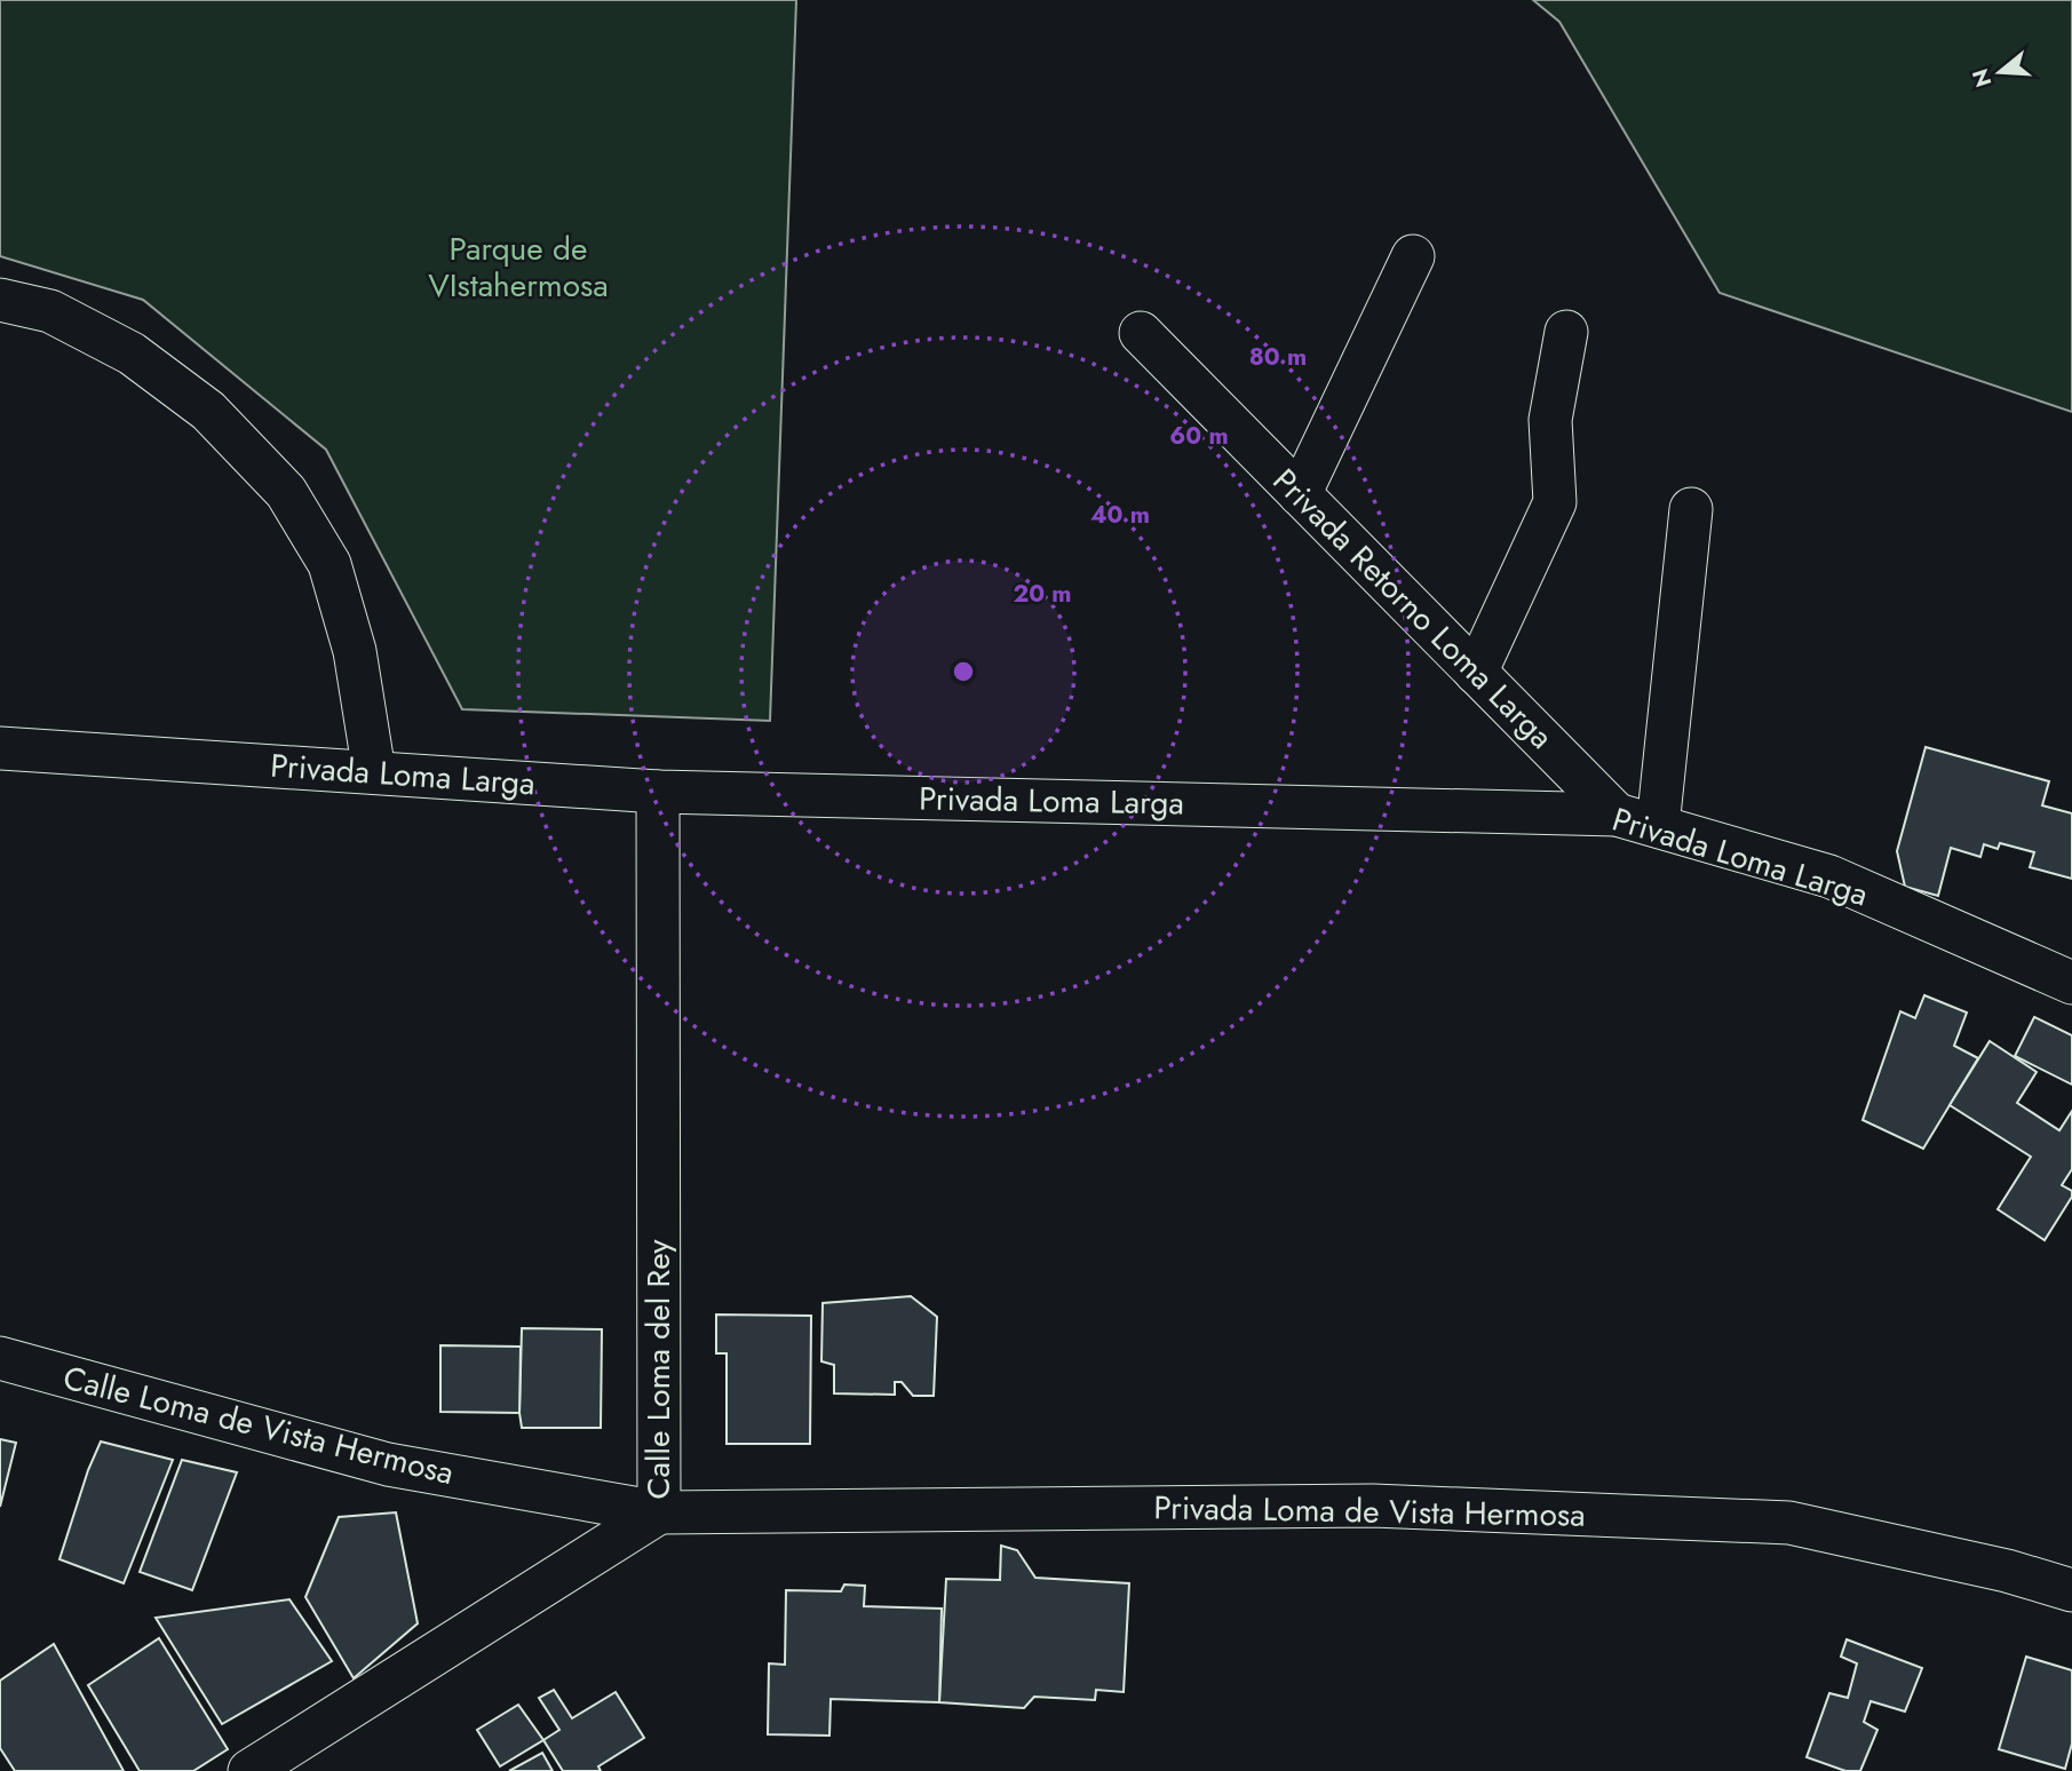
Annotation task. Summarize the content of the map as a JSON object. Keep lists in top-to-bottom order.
{
  "streets": {
    "street": [
      "Privada Retorno Loma Larga",
      "Privada Loma Larga",
      "Calle Loma del Rey",
      "Calle Loma de Vista Hermosa",
      "Privada Loma de Vista Hermosa"
    ]
  },
  "crossings": [
    ["Privada Retorno Loma Larga", "Privada Loma Larga"],
    ["Privada Loma Larga", "Calle Loma del Rey"],
    ["Calle Loma del Rey", "Calle Loma de Vista Hermosa"],
    ["Calle Loma del Rey", "Privada Loma de Vista Hermosa"],
    ["Calle Loma de Vista Hermosa", "Privada Loma de Vista Hermosa"]
  ],
  "parks": ["Parque de VIstahermosa"],
  "north": "left",
  "rings": [
    "80 m",
    "60 m",
    "40 m",
    "20 m"
  ]
}
